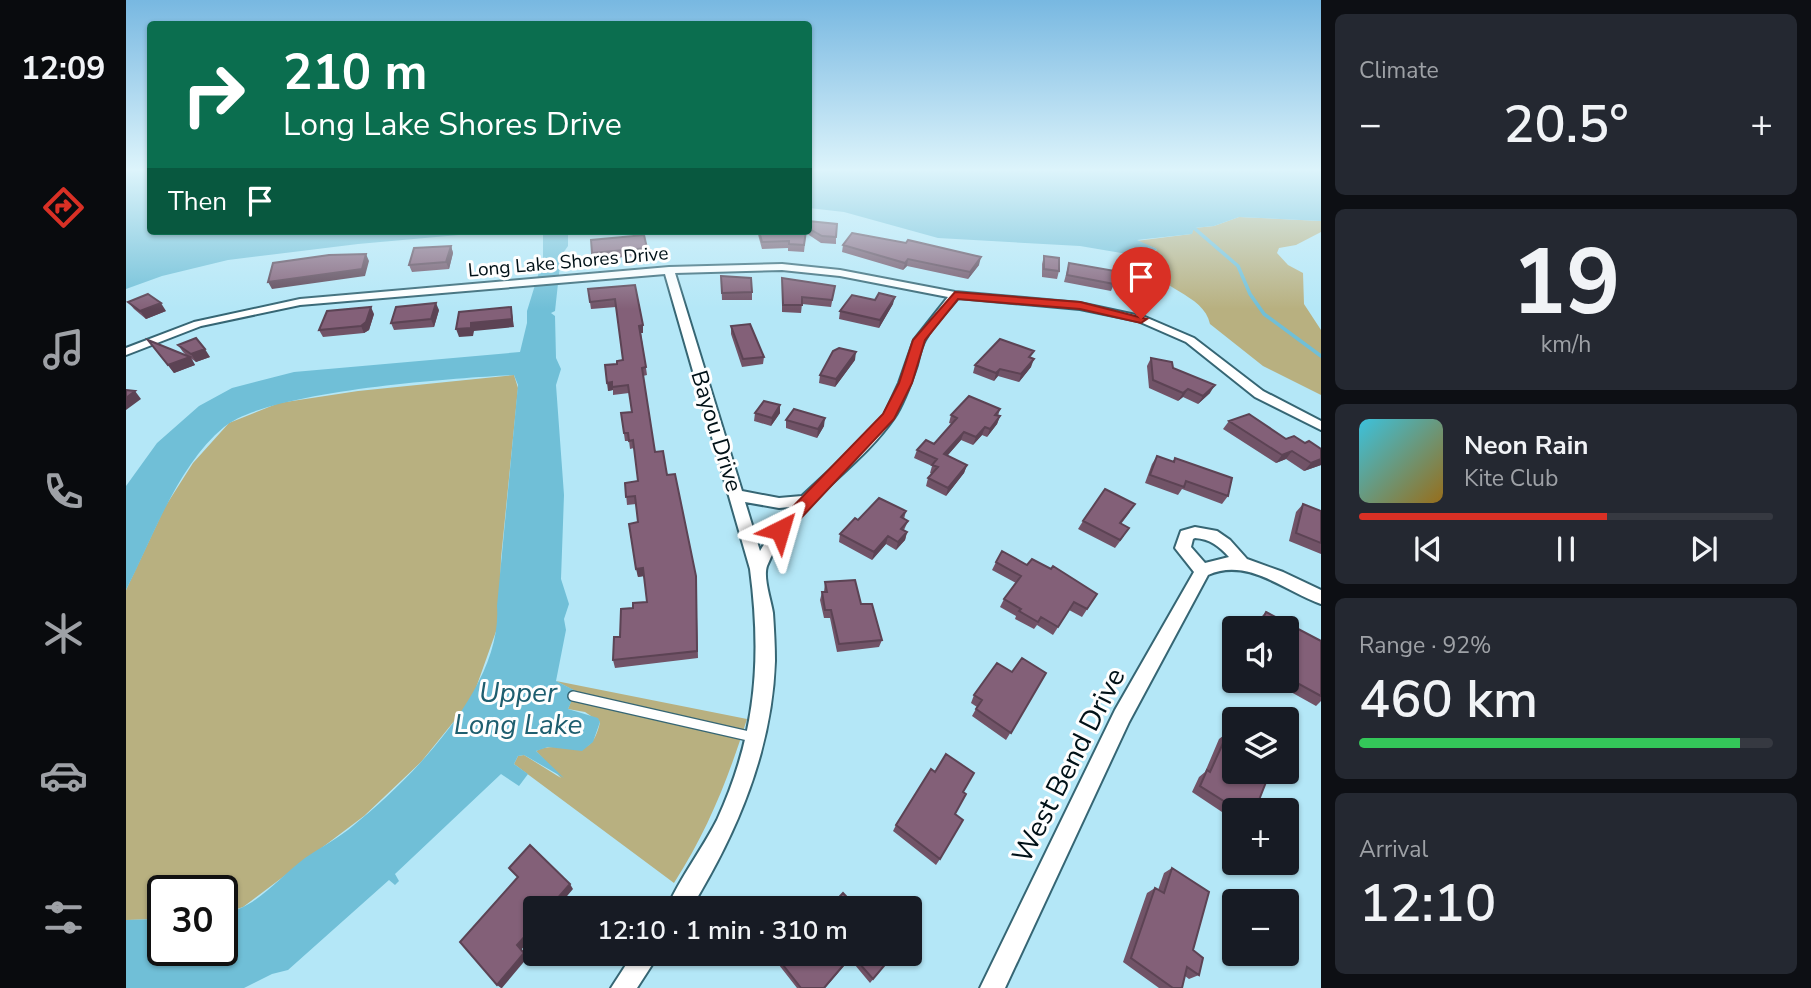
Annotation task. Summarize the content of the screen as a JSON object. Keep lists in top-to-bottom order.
{
  "streets": {
    "street": ["Long Lake Shores Drive", "Bayou Drive", "West Bend Drive"]
  },
  "crossings": [
    ["Long Lake Shores Drive", "Bayou Drive"]
  ],
  "water": ["Upper Long Lake"],
  "page": {
    "tabs": "12:09",
    "tile": [
      "Climate",
      ["19", "km/h"],
      ["Range · 92%", "460 km"],
      ["Arrival", "12:10"]
    ],
    "turn": ["210 m", "Long Lake Shores Drive"],
    "heat": ["−", "20.5°", "+"],
    "then": "Then",
    "song": ["Neon Rain", "Kite Club"],
    "map_buttons": ["+", "−"],
    "limit": "30",
    "trip": "12:10 · 1 min · 310 m"
  }
}
